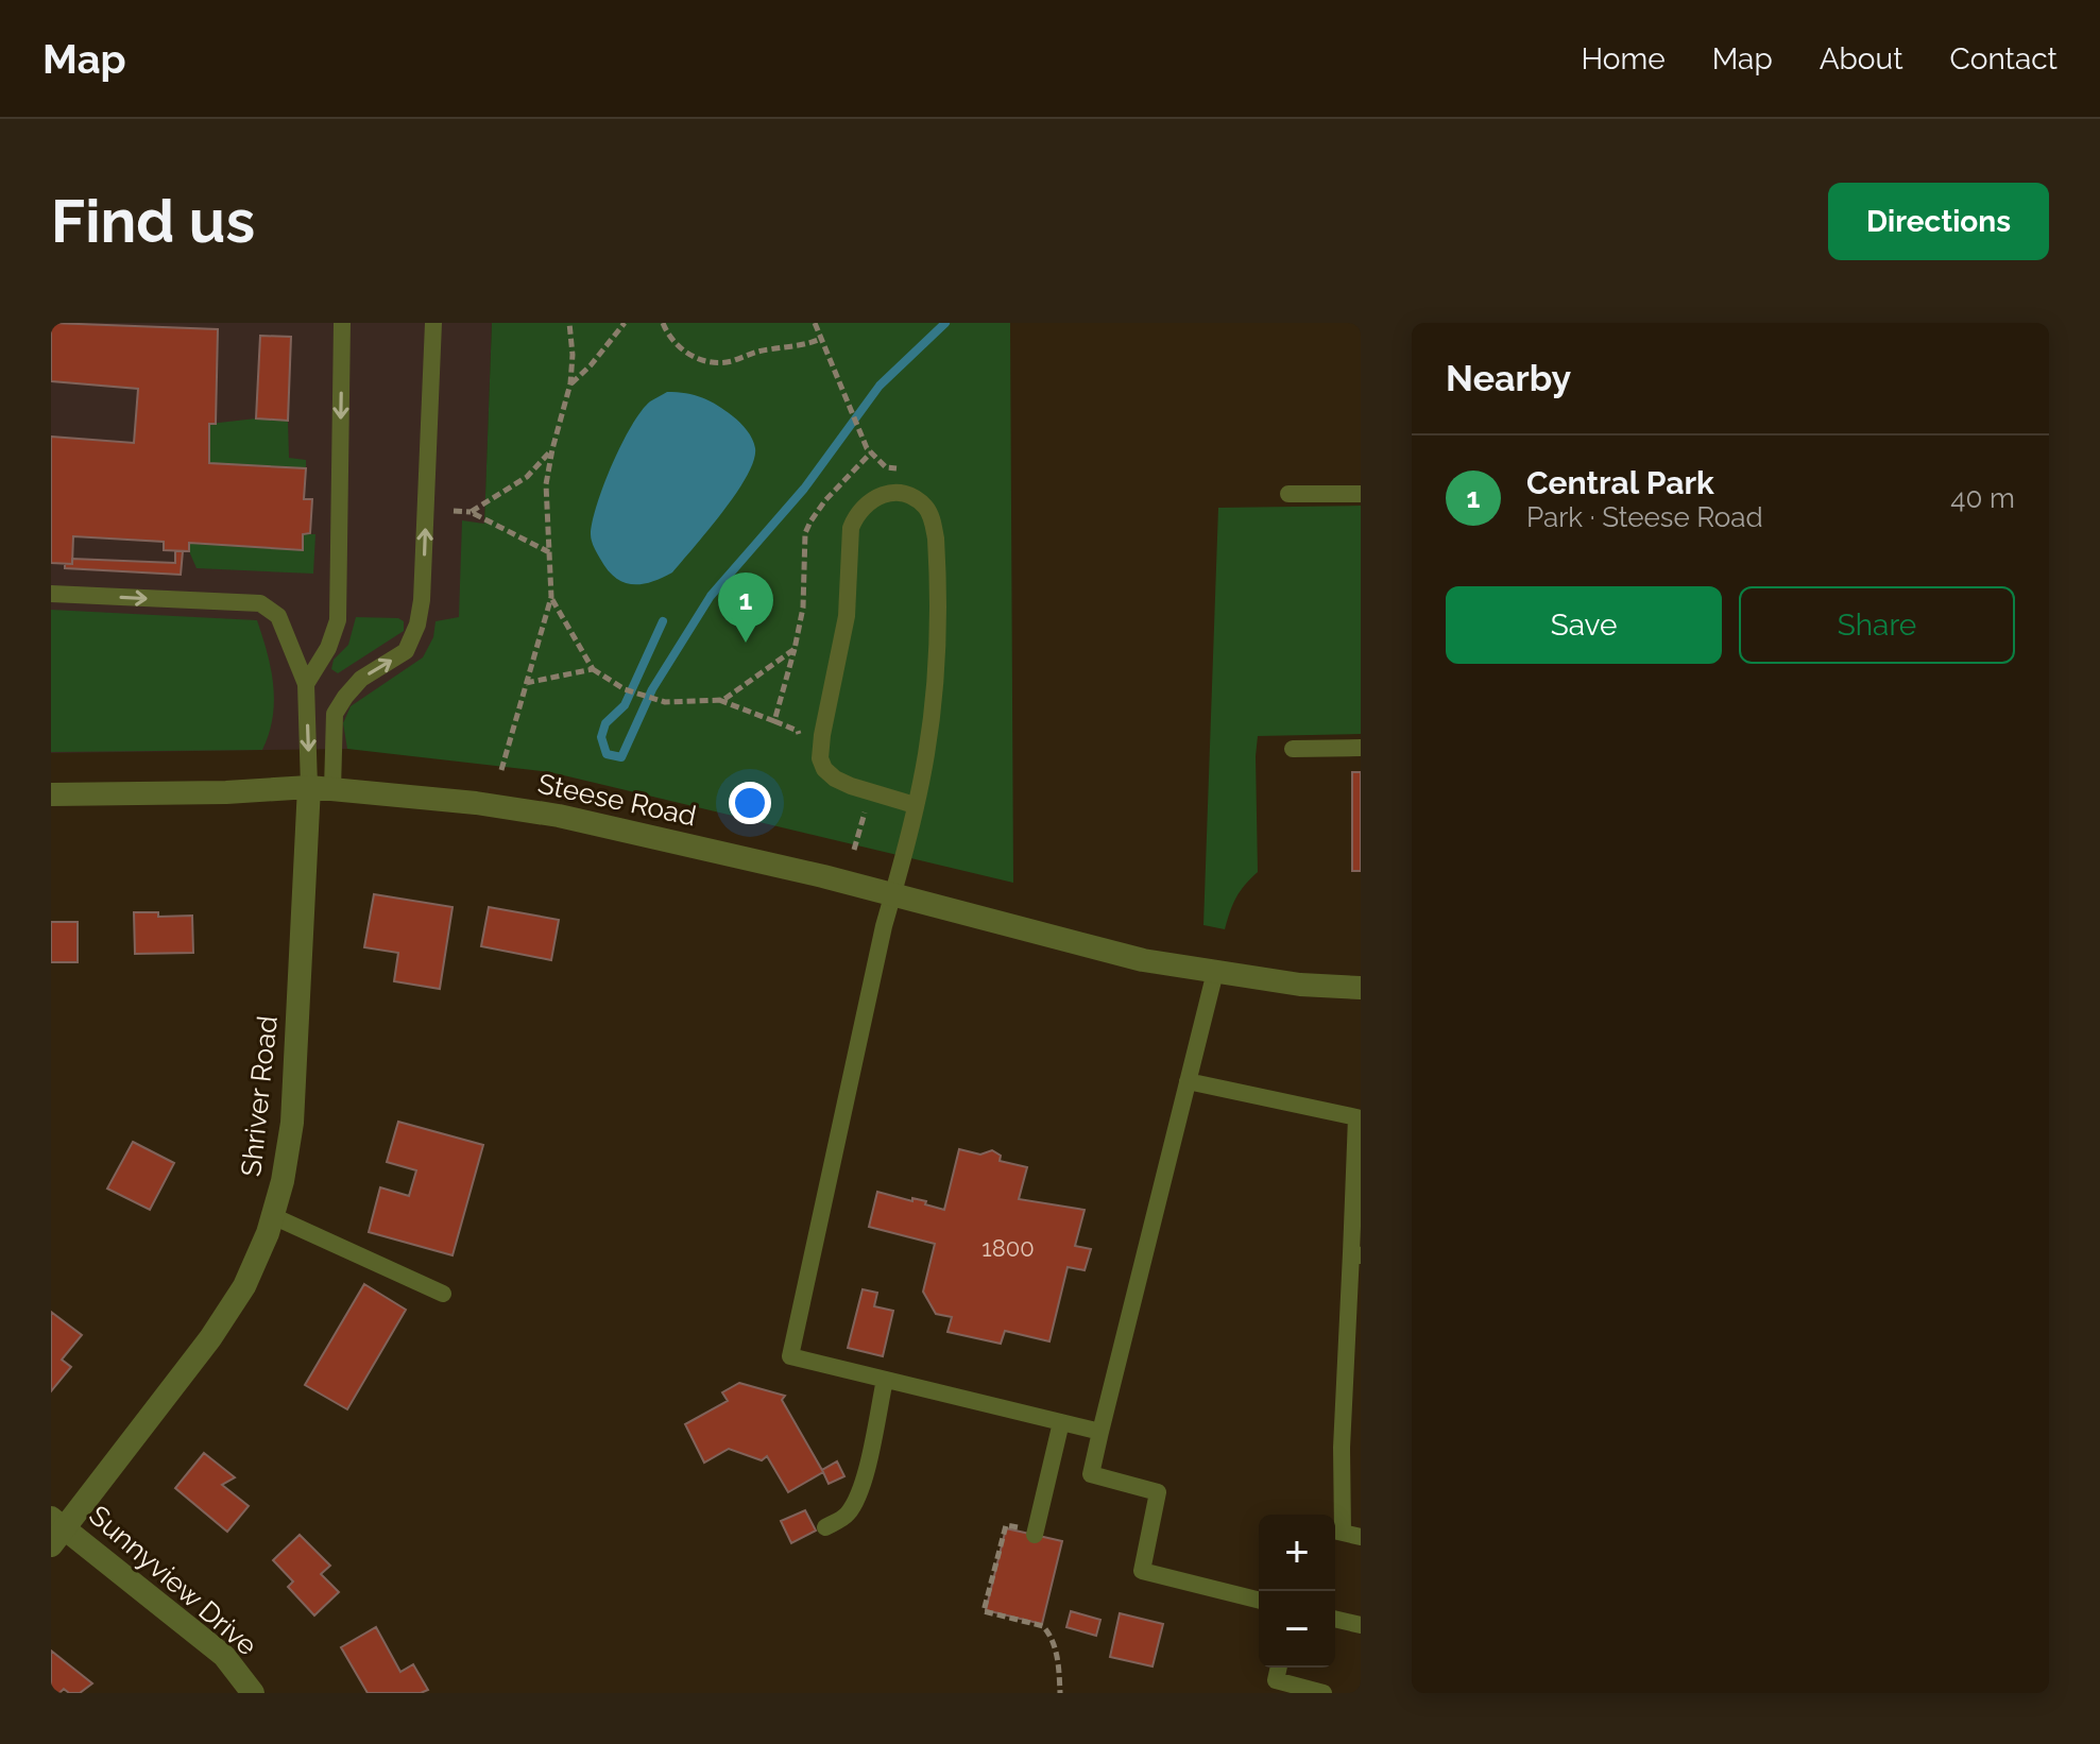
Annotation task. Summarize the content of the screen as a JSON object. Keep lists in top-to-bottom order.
{
  "streets": {
    "street": ["Steese Road", "Shriver Road", "Sunnyview Drive"]
  },
  "crossings": [
    ["Steese Road", "Shriver Road"],
    ["Shriver Road", "Sunnyview Drive"]
  ],
  "house_numbers": ["1800"],
  "page": {
    "header": "Map",
    "nav": [
      "Home",
      "Map",
      "About",
      "Contact"
    ],
    "buttons": [
      "Directions",
      ["Save", "Share"]
    ],
    "title": "Find us",
    "heading": "Nearby",
    "list": [
      {
        "mark": "1",
        "name": "Central Park",
        "note": "Park · Steese Road",
        "value": "40 m"
      }
    ],
    "pins": "1",
    "map_buttons": ["+", "−"]
  }
}
